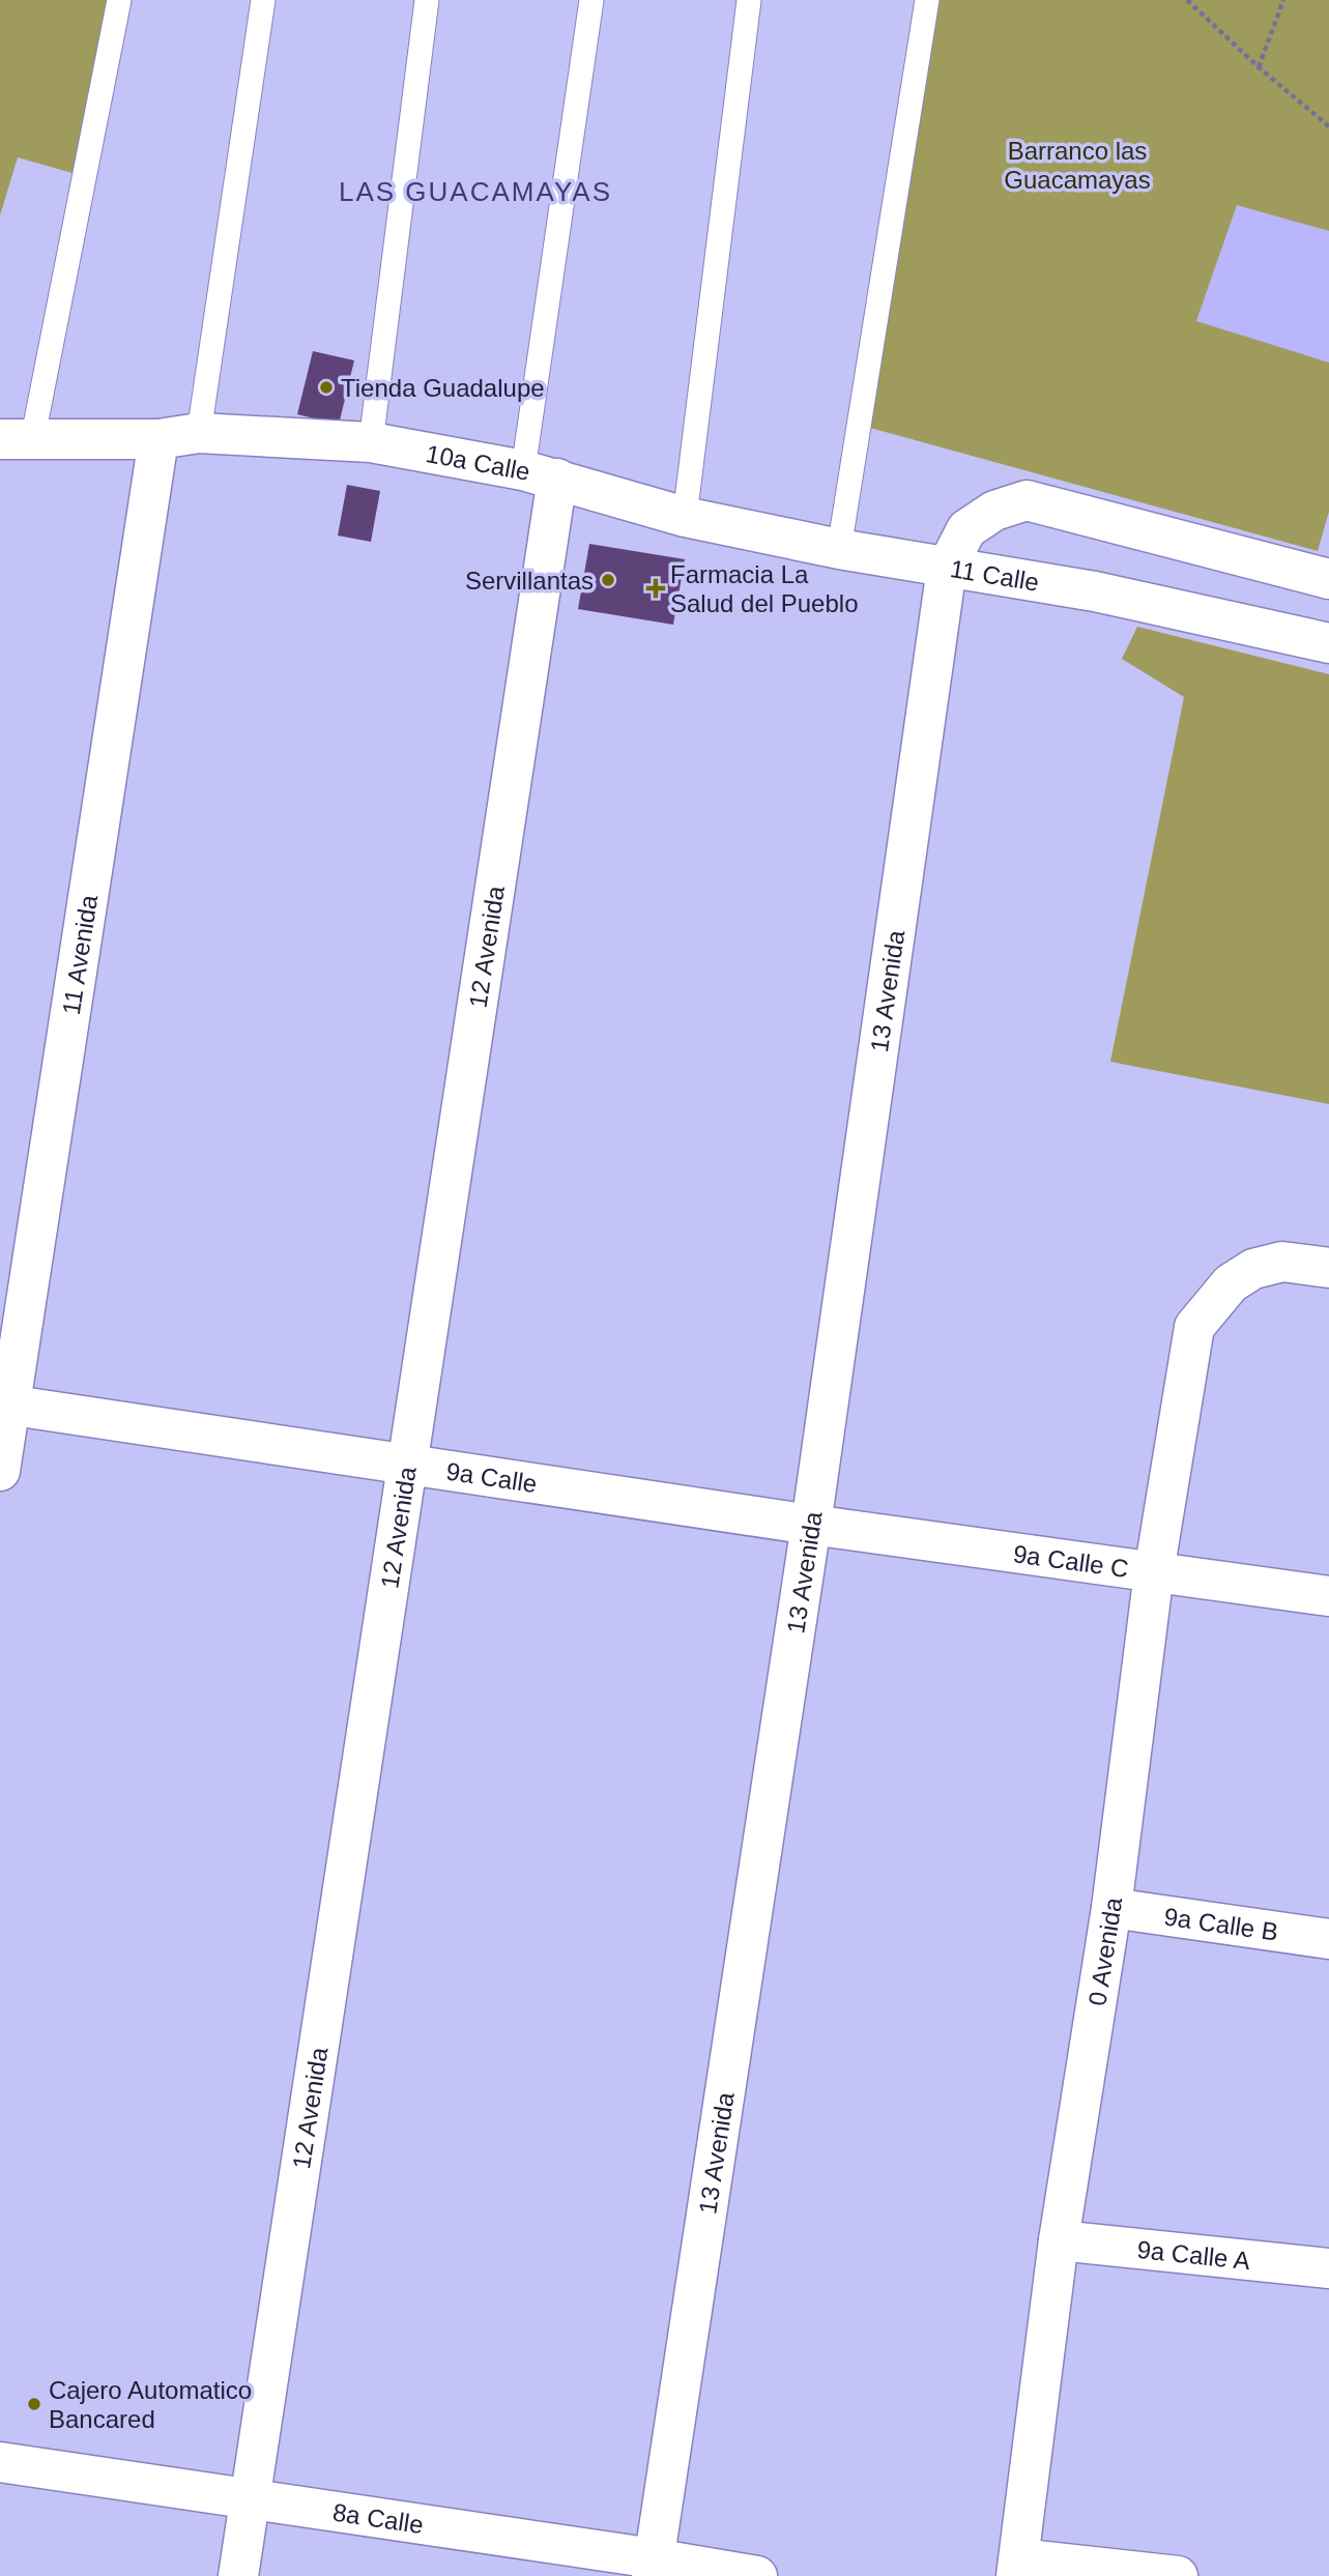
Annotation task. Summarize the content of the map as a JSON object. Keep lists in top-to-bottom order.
{
  "streets": {
    "street": [
      "10a Calle",
      "11 Calle",
      "12 Avenida",
      "11 Avenida",
      "13 Avenida",
      "9a Calle",
      "9a Calle C",
      "9a Calle B",
      "0 Avenida",
      "9a Calle A",
      "8a Calle"
    ]
  },
  "crossings": [
    ["10a Calle", "11 Calle"],
    ["10a Calle", "12 Avenida"],
    ["10a Calle", "11 Avenida"],
    ["10a Calle", "13 Avenida"],
    ["11 Calle", "13 Avenida"],
    ["12 Avenida", "9a Calle"],
    ["12 Avenida", "8a Calle"],
    ["11 Avenida", "9a Calle"],
    ["13 Avenida", "9a Calle"],
    ["13 Avenida", "9a Calle C"],
    ["13 Avenida", "8a Calle"],
    ["9a Calle", "9a Calle C"],
    ["9a Calle C", "0 Avenida"],
    ["9a Calle B", "0 Avenida"],
    ["0 Avenida", "9a Calle A"]
  ],
  "districts": ["LAS GUACAMAYAS"],
  "parks": ["Barranco las Guacamayas"],
  "places": {
    "other": ["Tienda Guadalupe", "Servillantas", "Cajero Automatico Bancared"],
    "health": ["Farmacia La Salud del Pueblo"]
  }
}
